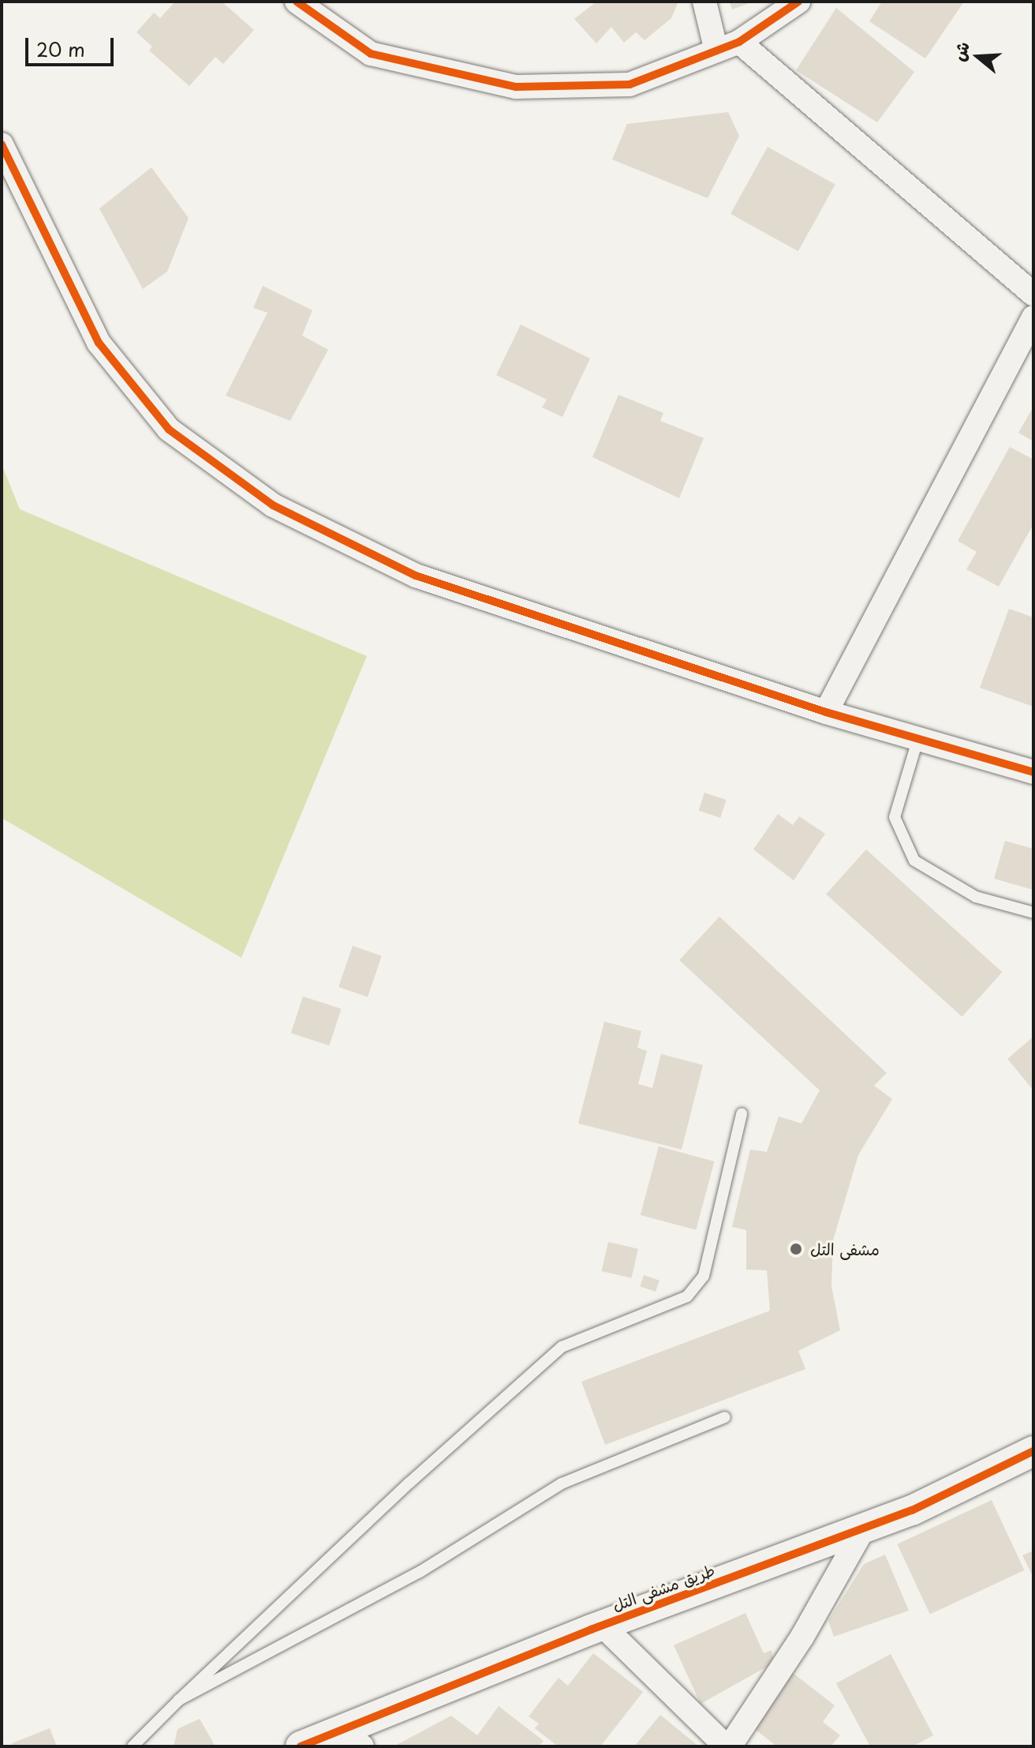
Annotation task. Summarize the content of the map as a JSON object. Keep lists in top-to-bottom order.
{
  "streets": {
    "street": ["طريق مشفى التل"]
  },
  "places": ["مشفى التل"],
  "scale_bar": "20 m",
  "north": "left"
}
